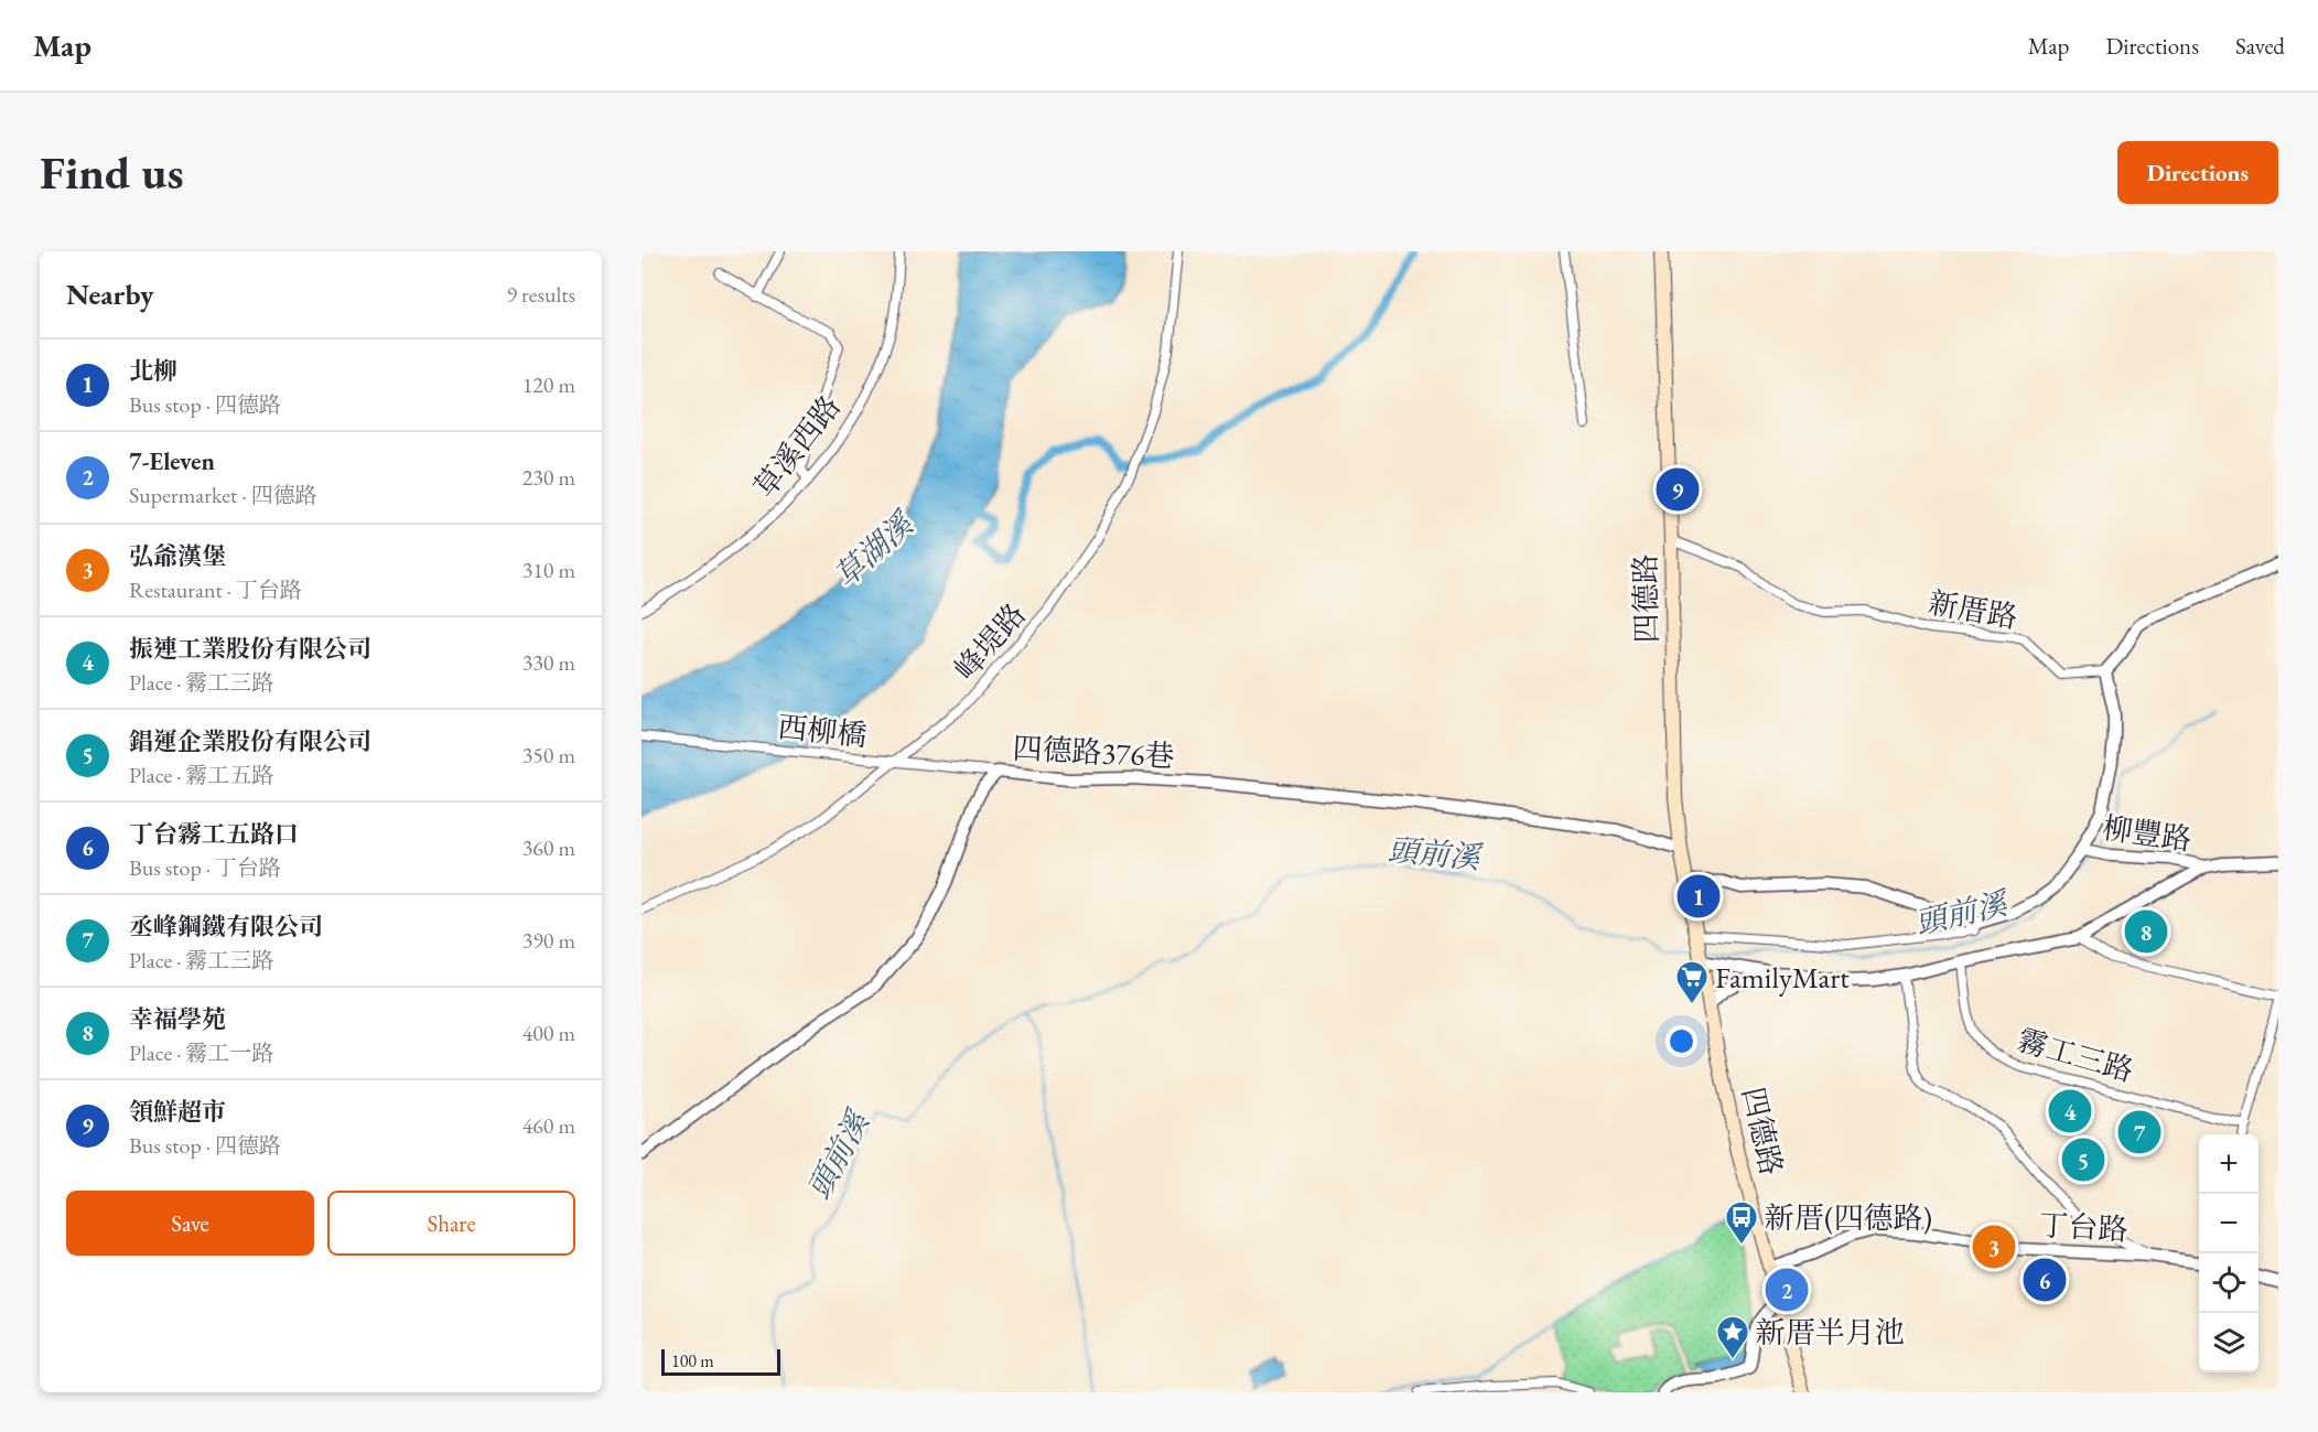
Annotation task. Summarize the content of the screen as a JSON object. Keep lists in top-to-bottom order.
{
  "streets": {
    "main road": ["四德路"],
    "street": [
      "草溪西路",
      "新厝路",
      "峰堤路",
      "西柳橋",
      "四德路376巷",
      "柳豐路",
      "霧工三路",
      "丁台路"
    ]
  },
  "crossings": [
    ["四德路", "新厝路"],
    ["四德路", "四德路376巷"],
    ["四德路", "丁台路"],
    ["峰堤路", "西柳橋"],
    ["西柳橋", "四德路376巷"]
  ],
  "water": ["草湖溪", "頭前溪"],
  "places": {
    "supermarket": ["FamilyMart"],
    "bus stop": ["新厝(四德路)"],
    "place": ["新厝半月池"]
  },
  "scale_bar": "100 m",
  "page": {
    "header": "Map",
    "nav": ["Map", "Directions", "Saved"],
    "buttons": [
      "Directions",
      ["Save", "Share"]
    ],
    "title": "Find us",
    "heading": ["Nearby", "9 results"],
    "list": [
      {
        "mark": "1",
        "name": "北柳",
        "note": "Bus stop · 四德路",
        "value": "120 m"
      },
      {
        "mark": "2",
        "name": "7-Eleven",
        "note": "Supermarket · 四德路",
        "value": "230 m"
      },
      {
        "mark": "3",
        "name": "弘爺漢堡",
        "note": "Restaurant · 丁台路",
        "value": "310 m"
      },
      {
        "mark": "4",
        "name": "振連工業股份有限公司",
        "note": "Place · 霧工三路",
        "value": "330 m"
      },
      {
        "mark": "5",
        "name": "錩運企業股份有限公司",
        "note": "Place · 霧工五路",
        "value": "350 m"
      },
      {
        "mark": "6",
        "name": "丁台霧工五路口",
        "note": "Bus stop · 丁台路",
        "value": "360 m"
      },
      {
        "mark": "7",
        "name": "丞峰鋼鐵有限公司",
        "note": "Place · 霧工三路",
        "value": "390 m"
      },
      {
        "mark": "8",
        "name": "幸福學苑",
        "note": "Place · 霧工一路",
        "value": "400 m"
      },
      {
        "mark": "9",
        "name": "領鮮超市",
        "note": "Bus stop · 四德路",
        "value": "460 m"
      }
    ],
    "pins": [
      "9",
      "1",
      "8",
      "4",
      "7",
      "5",
      "3",
      "6",
      "2"
    ],
    "map_buttons": ["+", "−"],
    "scale": "100 m"
  }
}
